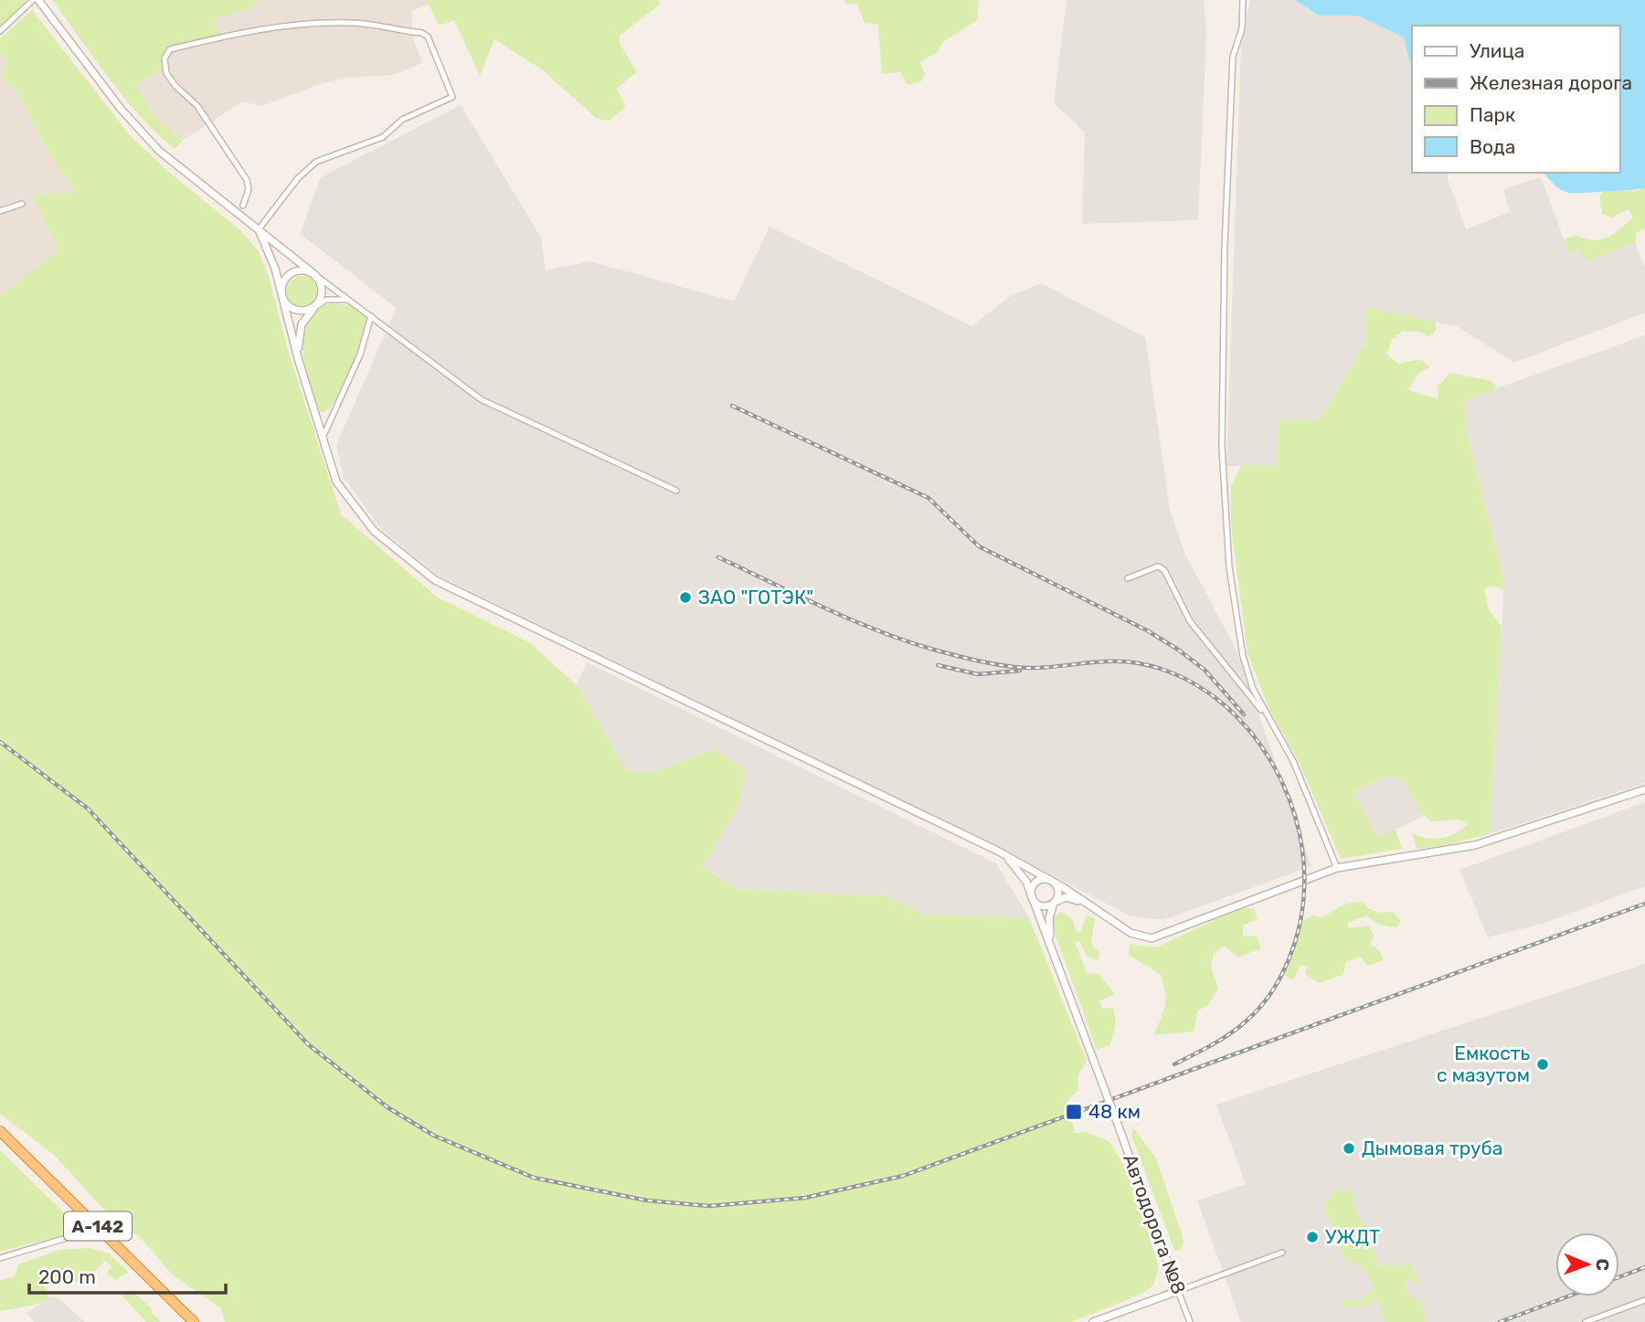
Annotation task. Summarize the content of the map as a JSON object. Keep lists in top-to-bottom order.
{
  "streets": {
    "highway": ["А-142"],
    "street": ["Автодорога №8"]
  },
  "places": {
    "other": [
      "ЗАО \"ГОТЭК\"",
      "Емкость с мазутом",
      "Дымовая труба",
      "УЖДТ"
    ],
    "transit": ["48 км"]
  },
  "legend": [
    "Улица",
    "Железная дорога",
    "Парк",
    "Вода"
  ],
  "scale_bar": "200 m",
  "north": "right"
}
